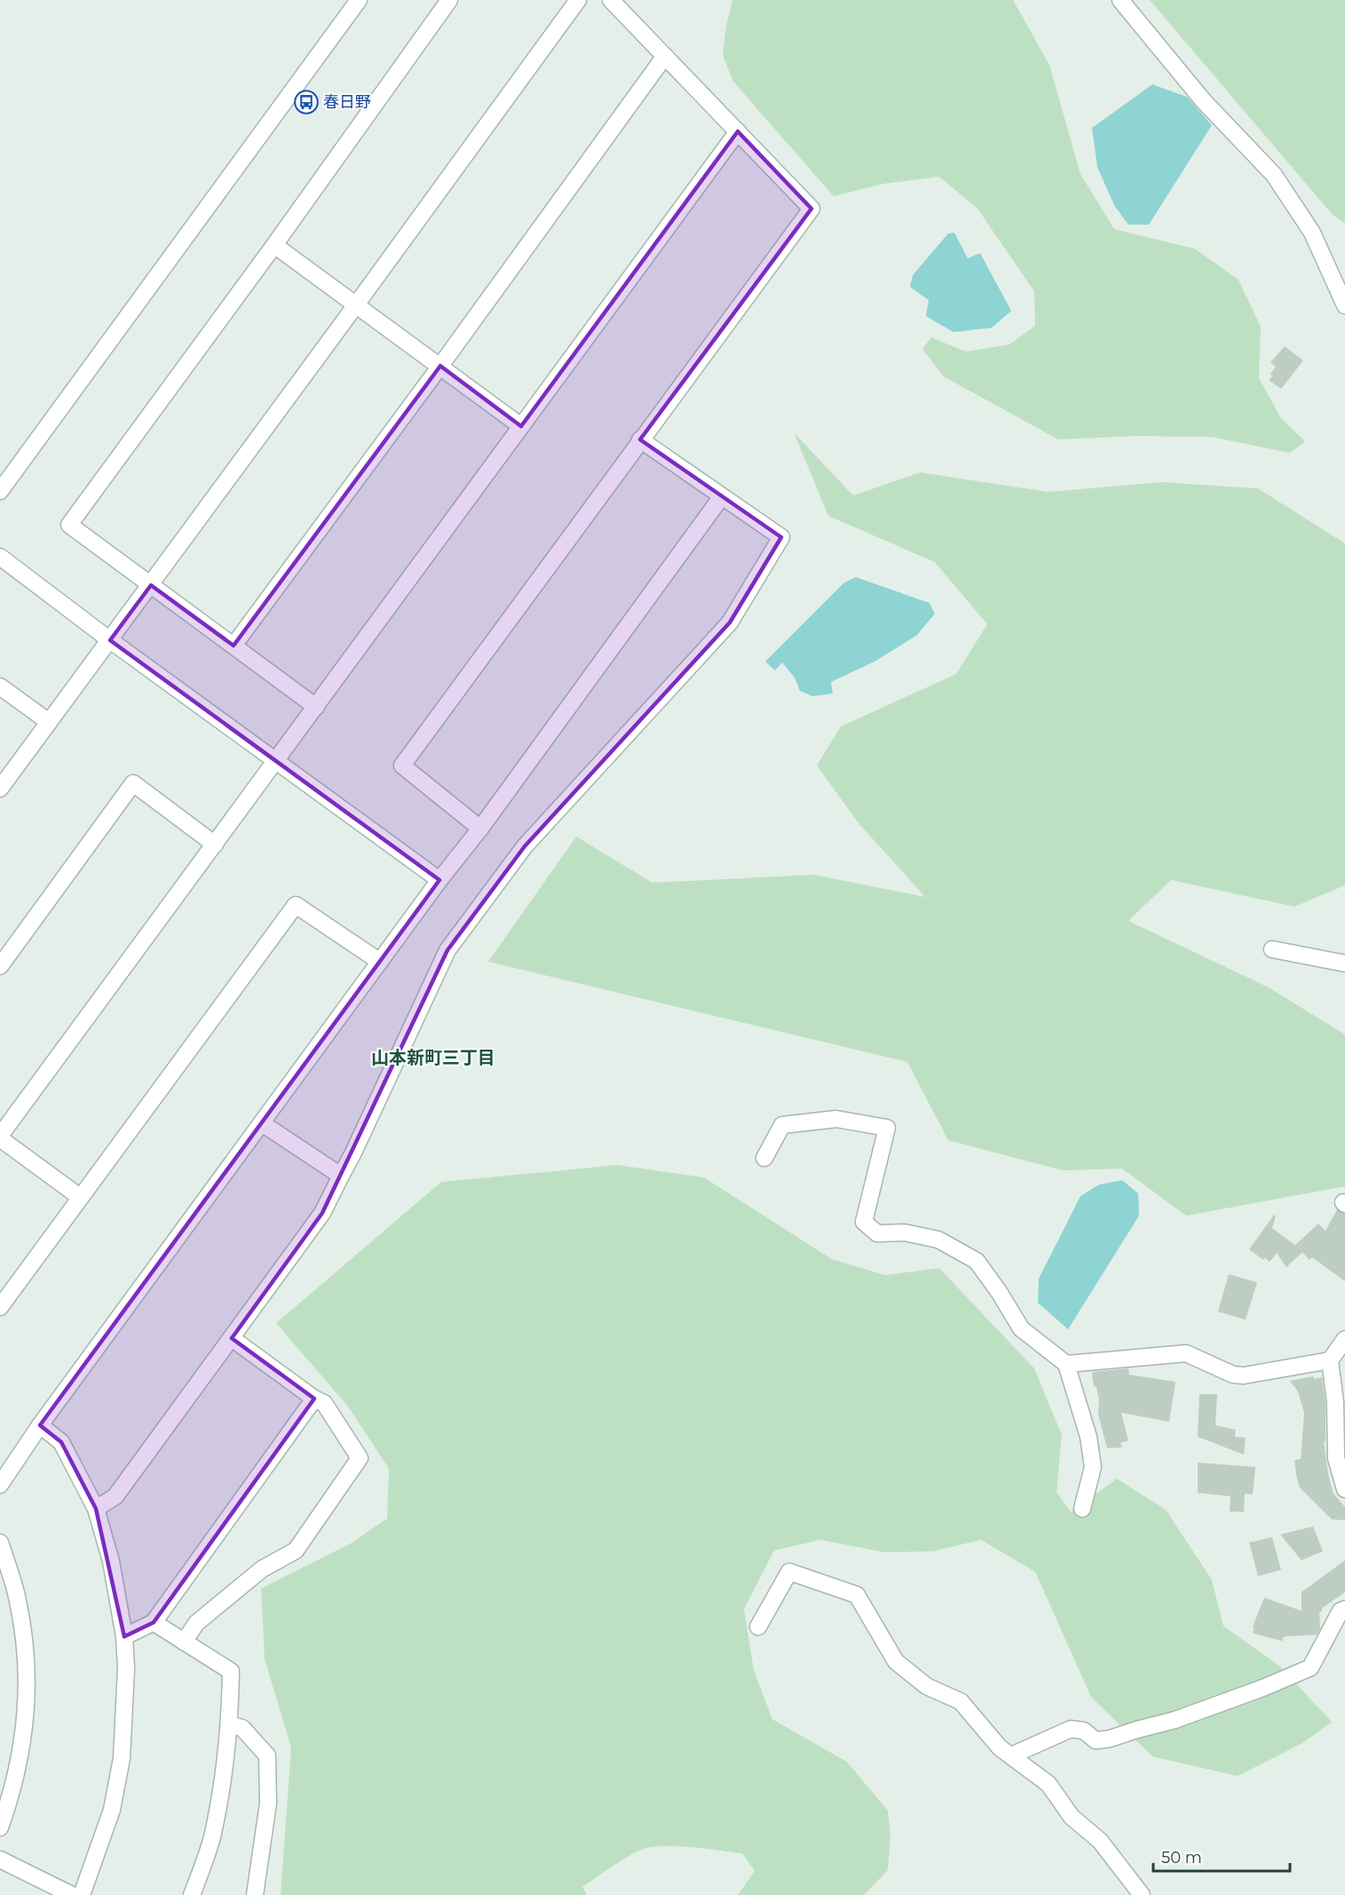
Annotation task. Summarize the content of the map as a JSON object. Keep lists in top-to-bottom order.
{
  "districts": ["山本新町三丁目"],
  "places": {
    "bus stop": ["春日野"]
  },
  "scale_bar": "50 m"
}
